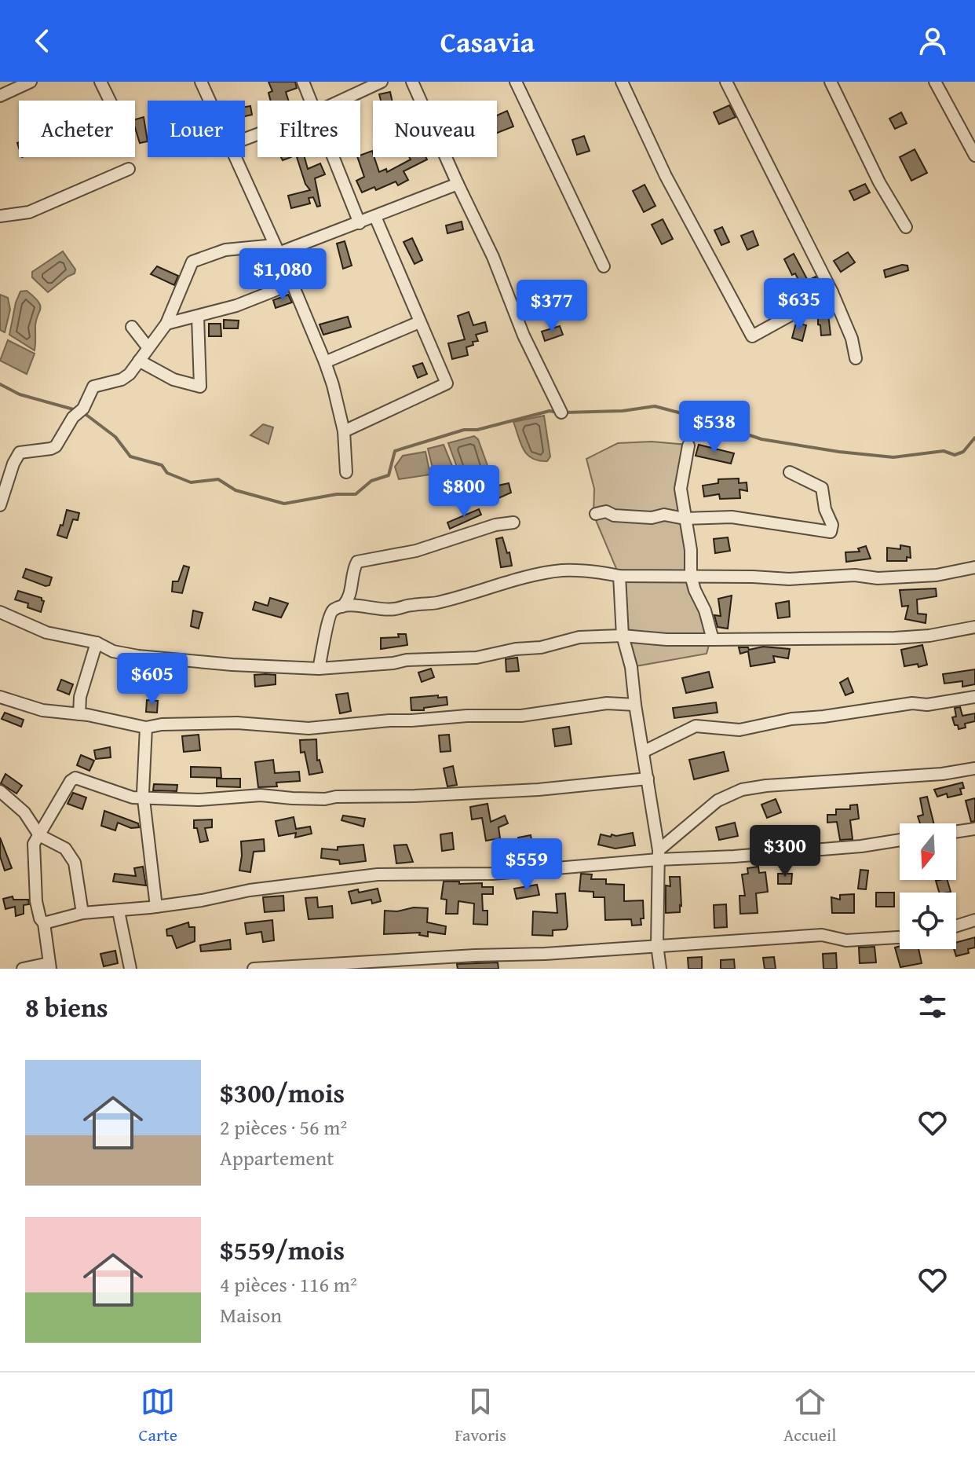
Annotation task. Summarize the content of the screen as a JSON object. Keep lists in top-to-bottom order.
{
  "north": "bottom",
  "page": {
    "header": "Casavia",
    "chip": [
      "Acheter",
      "Louer",
      "Filtres",
      "Nouveau"
    ],
    "price": [
      "$1,080",
      "$635",
      "$377",
      "$538",
      "$800",
      "$605",
      "$300",
      "$559"
    ],
    "heading": "8 biens",
    "list": [
      {
        "name": "$300/mois",
        "note": "2 pièces · 56 m² · Appartement"
      },
      {
        "name": "$559/mois",
        "note": "4 pièces · 116 m² · Maison"
      }
    ],
    "tabs": ["Carte", "Favoris", "Accueil"]
  }
}
